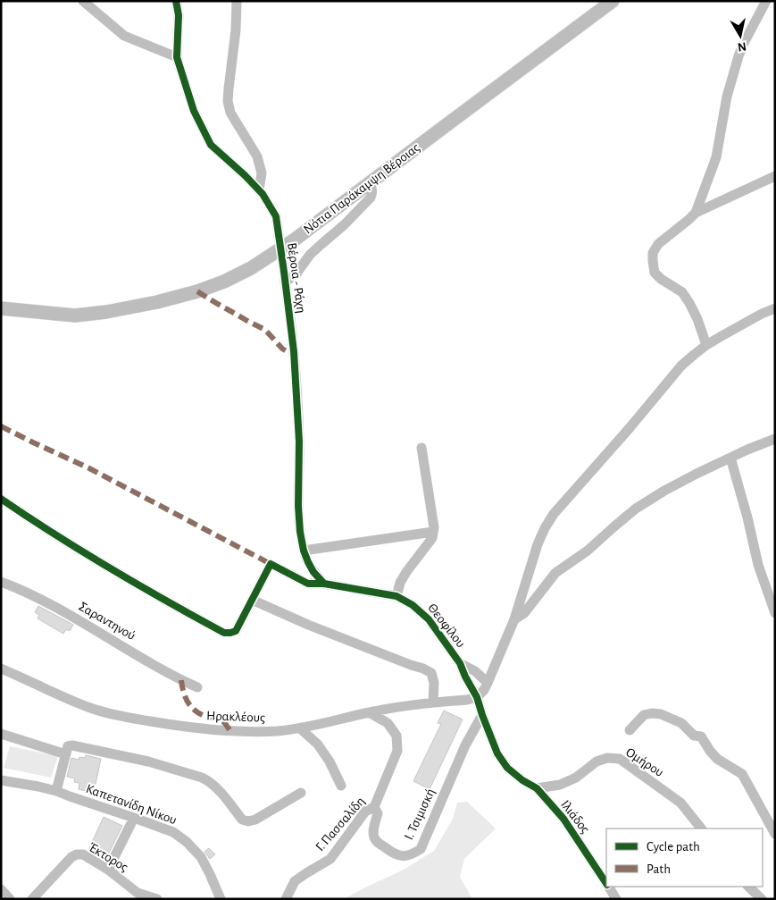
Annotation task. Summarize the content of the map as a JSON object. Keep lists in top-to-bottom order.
{
  "streets": {
    "main road": ["Νότια Παράκαμψη Βέροιας"],
    "street": [
      "Βέροια - Ράχη",
      "Σαραντηνού",
      "Θεοφίλου",
      "Ηρακλέους",
      "Ομήρου",
      "Καπετανίδη Νίκου",
      "Ι. Τσιμισκή",
      "Ιλιάδος",
      "Γ. Πασσαλίδη",
      "Έκτορος"
    ]
  },
  "crossings": [
    ["Βέροια - Ράχη", "Θεοφίλου"],
    ["Θεοφίλου", "Ηρακλέους"],
    ["Θεοφίλου", "Ι. Τσιμισκή"],
    ["Θεοφίλου", "Ιλιάδος"],
    ["Ηρακλέους", "Γ. Πασσαλίδη"],
    ["Ομήρου", "Ιλιάδος"],
    ["Ι. Τσιμισκή", "Ιλιάδος"],
    ["Ι. Τσιμισκή", "Γ. Πασσαλίδη"]
  ],
  "legend": ["Cycle path", "Path"],
  "north": "bottom"
}
